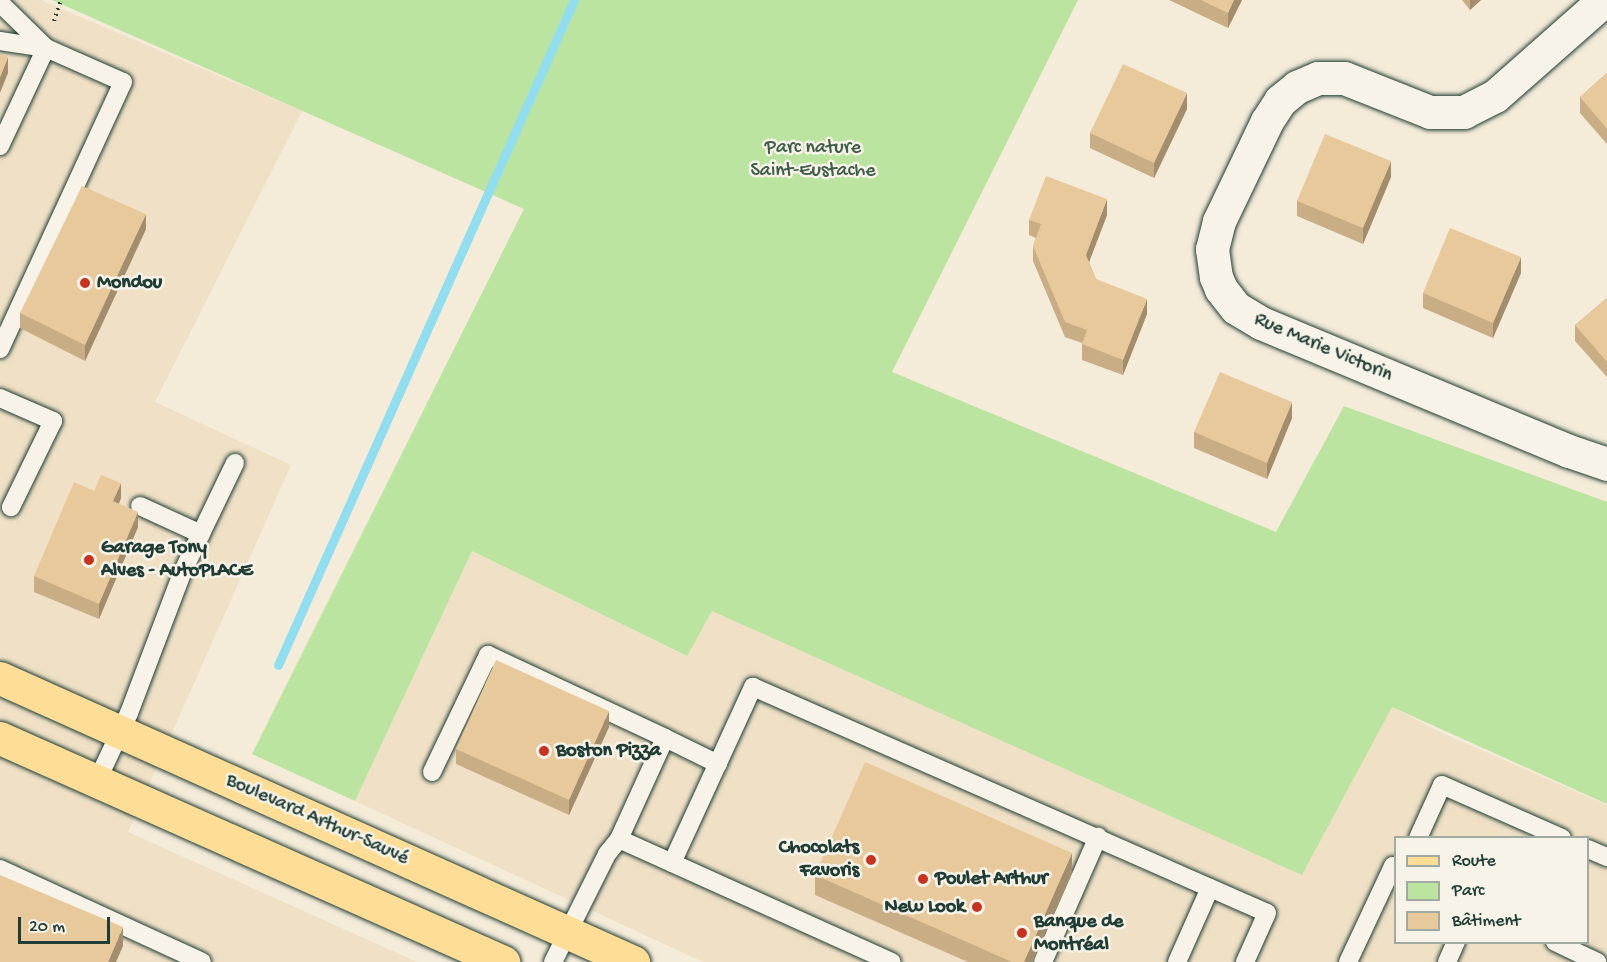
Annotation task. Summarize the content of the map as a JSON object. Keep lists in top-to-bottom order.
{
  "streets": {
    "main road": ["Boulevard Arthur-Sauvé"],
    "street": ["Rue Marie Victorin"]
  },
  "parks": ["Parc nature Saint-Eustache"],
  "places": [
    "Mondou",
    "Garage Tony Alves - AutoPLACE",
    "Boston Pizza",
    "Chocolats Favoris",
    "Poulet Arthur",
    "New Look",
    "Banque de Montréal"
  ],
  "legend": ["Route", "Parc", "Bâtiment"],
  "scale_bar": "20 m"
}
